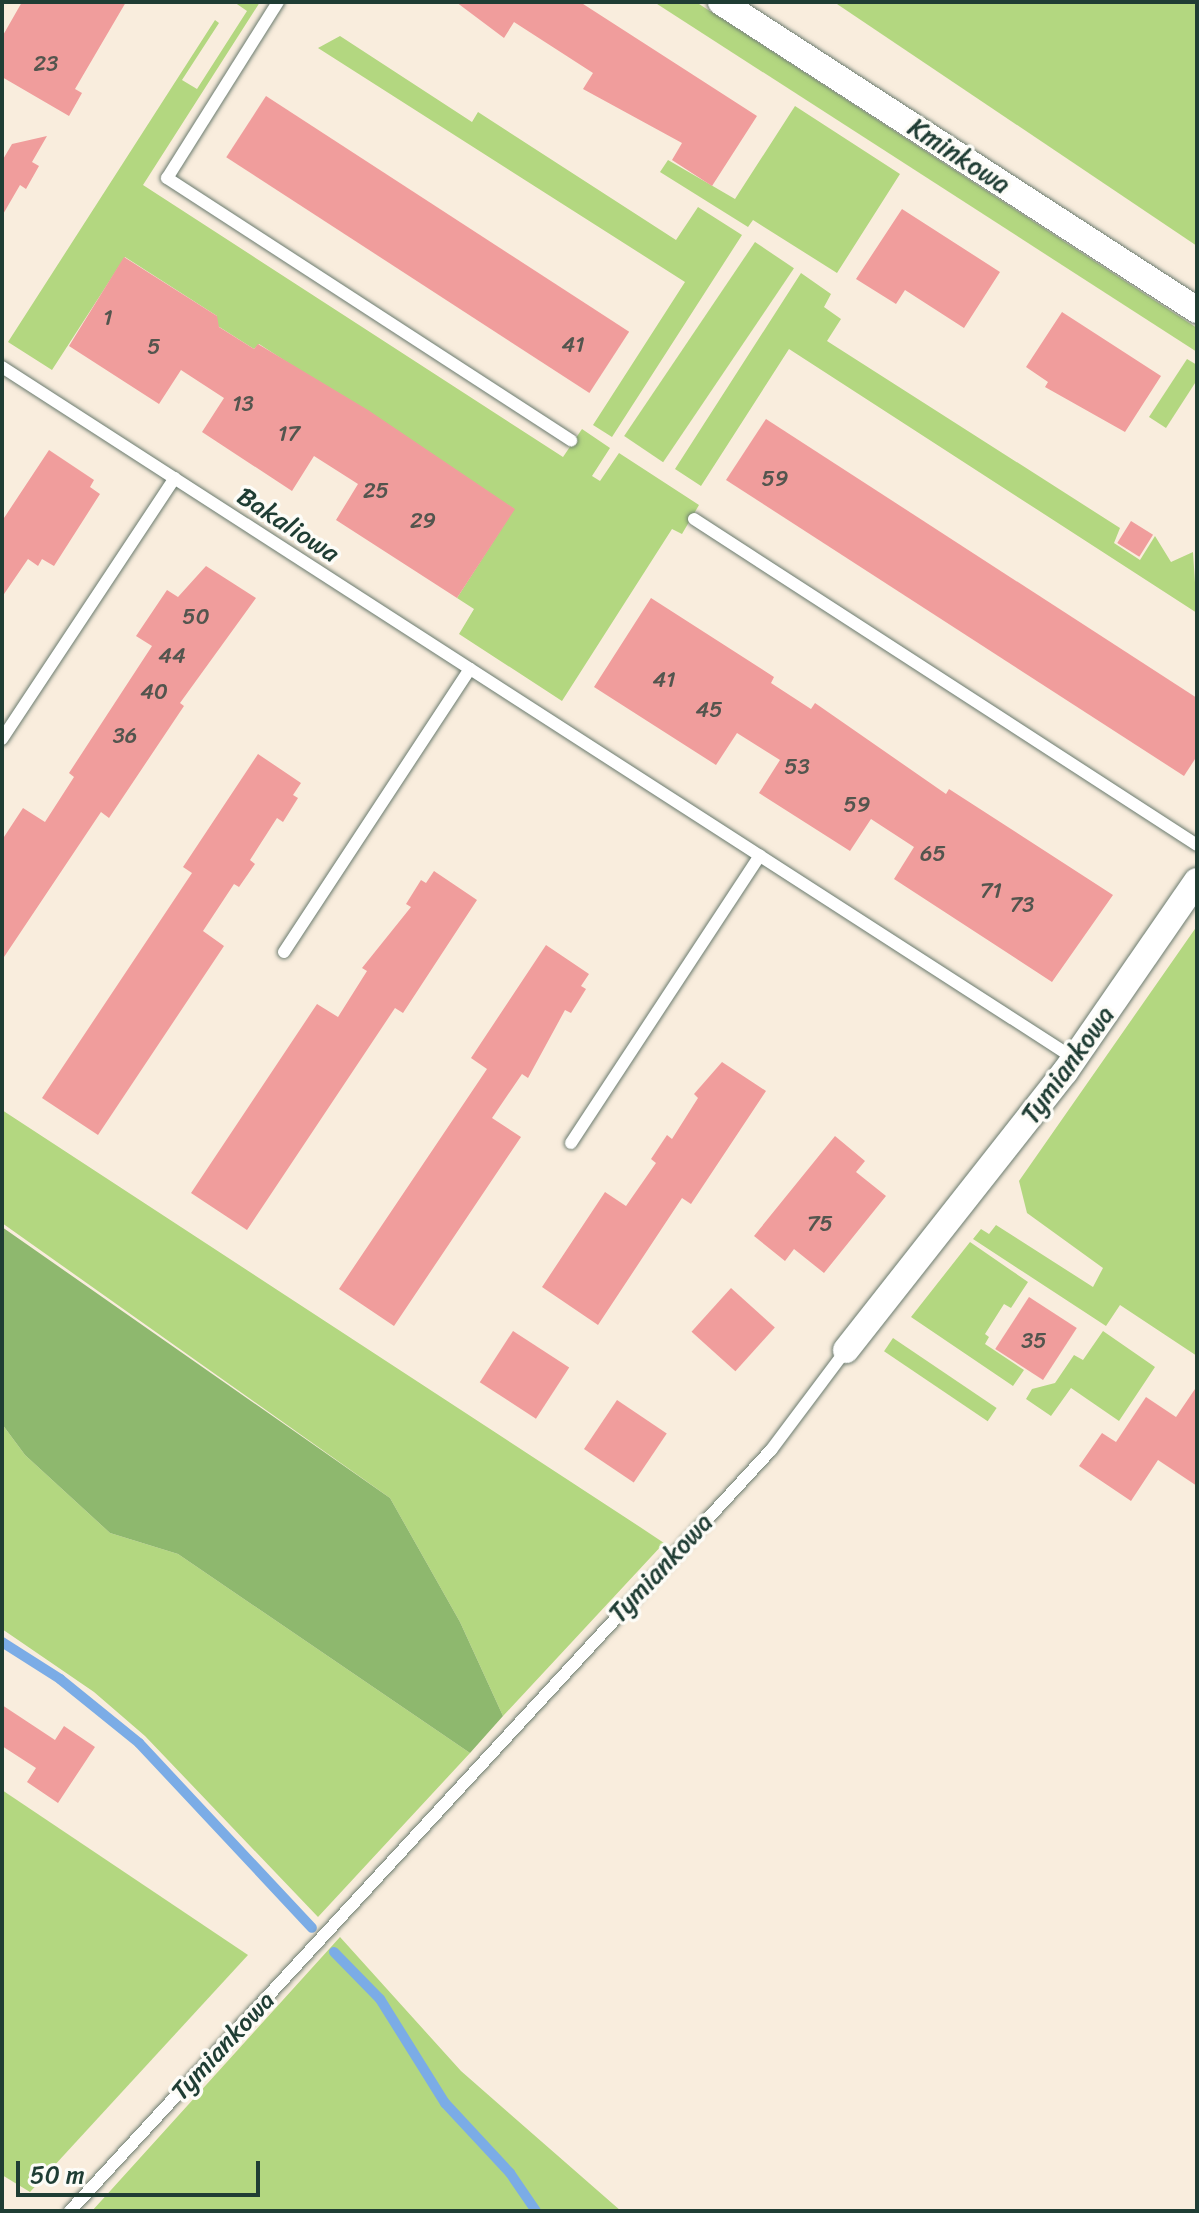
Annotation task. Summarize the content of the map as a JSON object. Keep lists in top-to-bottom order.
{
  "streets": {
    "street": ["Kminkowa", "Tymiankowa"],
    "lane": ["Bakaliowa"]
  },
  "crossings": [
    ["Bakaliowa", "Tymiankowa"]
  ],
  "house_numbers": [
    "23",
    "1",
    "41",
    "5",
    "13",
    "17",
    "59",
    "25",
    "29",
    "50",
    "44",
    "41",
    "40",
    "45",
    "36",
    "53",
    "59",
    "65",
    "71",
    "73",
    "75",
    "35"
  ],
  "scale_bar": "50 m"
}
